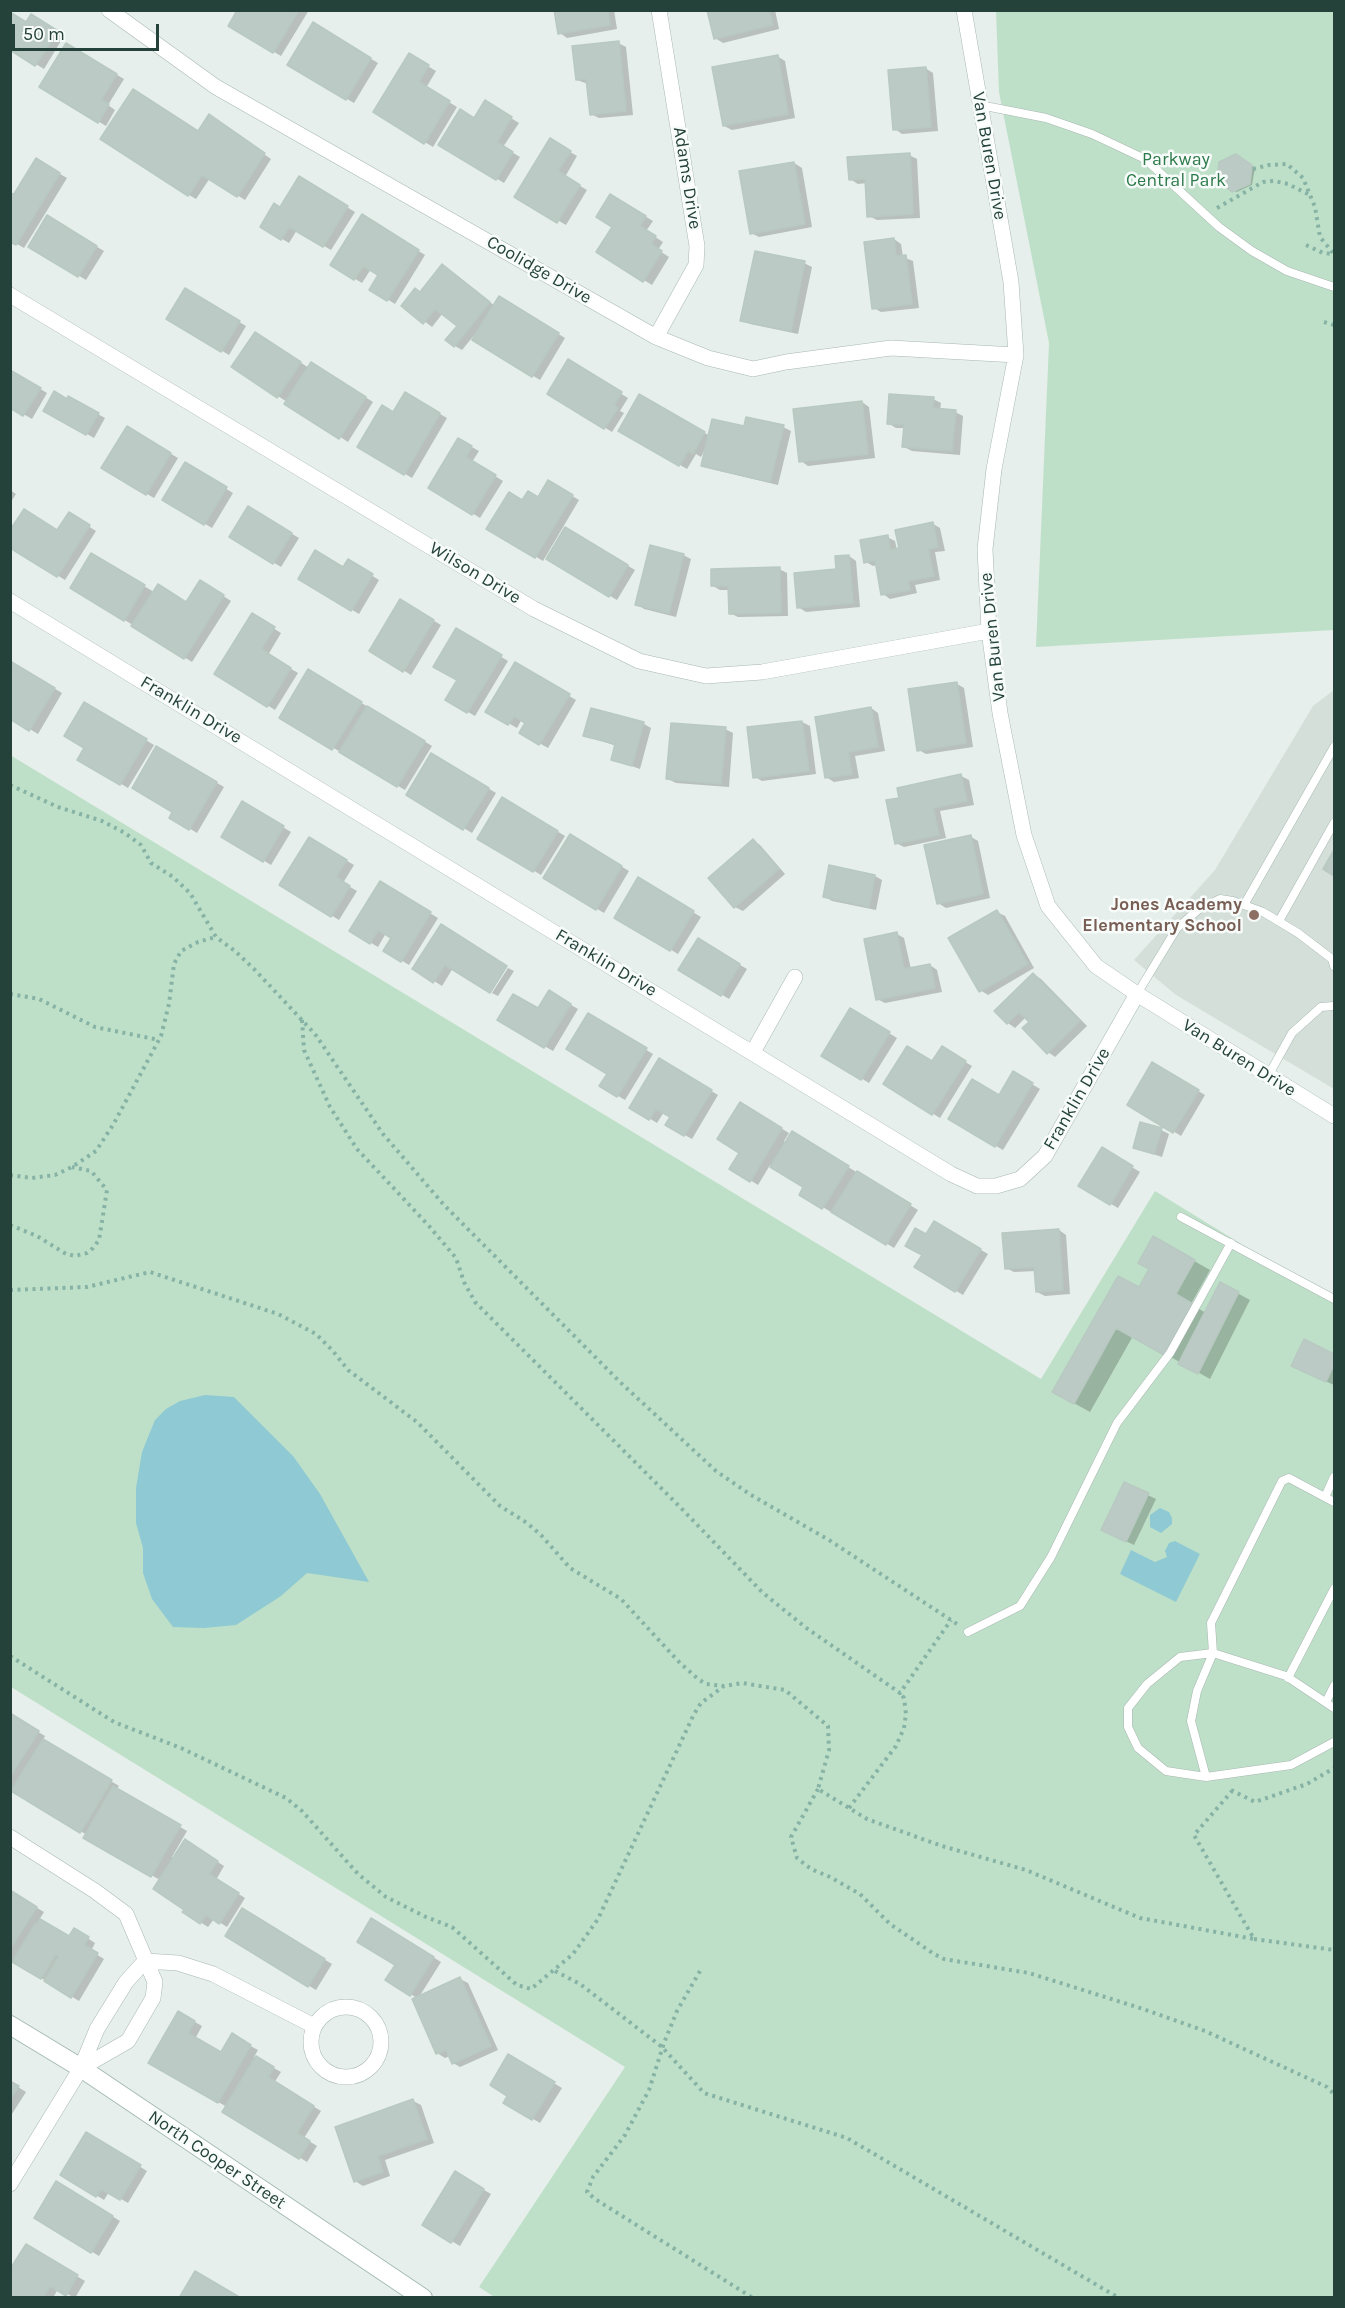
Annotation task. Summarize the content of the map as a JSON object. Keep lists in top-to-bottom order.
{
  "streets": {
    "main road": ["North Cooper Street"],
    "street": [
      "Van Buren Drive",
      "Adams Drive",
      "Coolidge Drive",
      "Wilson Drive",
      "Franklin Drive"
    ]
  },
  "crossings": [
    ["Van Buren Drive", "Coolidge Drive"],
    ["Van Buren Drive", "Wilson Drive"],
    ["Van Buren Drive", "Franklin Drive"],
    ["Adams Drive", "Coolidge Drive"]
  ],
  "parks": ["Parkway Central Park"],
  "places": ["Jones Academy Elementary School"],
  "scale_bar": "50 m"
}
